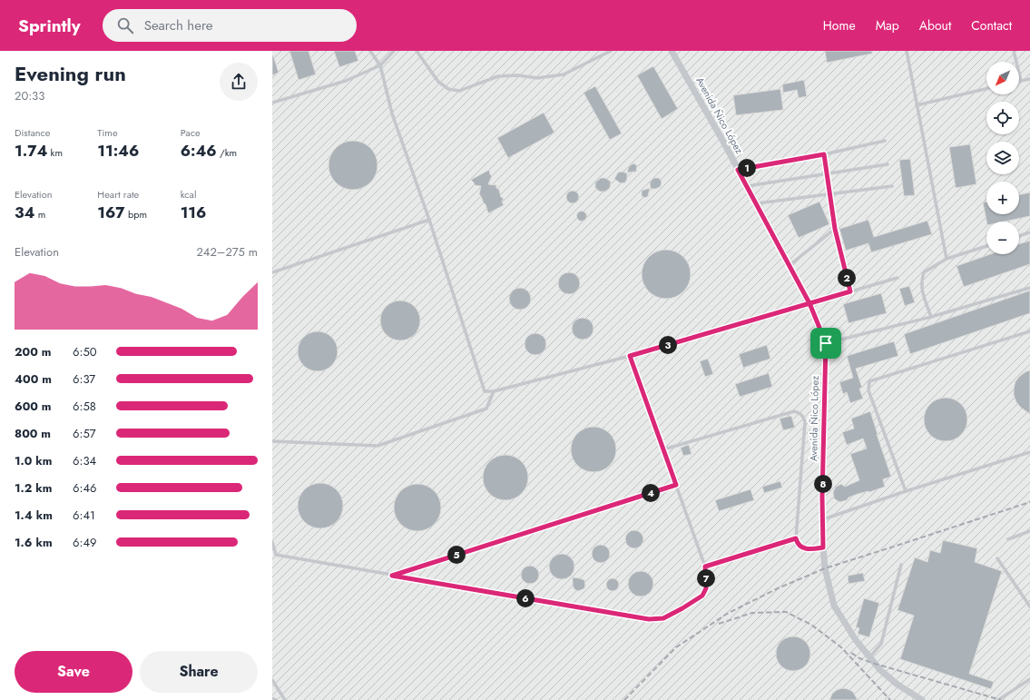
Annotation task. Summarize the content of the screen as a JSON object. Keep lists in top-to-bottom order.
{
  "streets": {
    "street": ["Avenida Ñico López"]
  },
  "north": "bottom left",
  "page": {
    "header": "Sprintly",
    "search": "Search here",
    "nav": [
      "Home",
      "Map",
      "About",
      "Contact"
    ],
    "heading": ["Evening run", "20:33"],
    "map_buttons": ["+", "−"],
    "stats": [
      ["Distance", "1.74 km"],
      ["Time", "11:46"],
      ["Pace", "6:46 /km"],
      ["Elevation", "34 m"],
      ["Heart rate", "167 bpm"],
      ["kcal", "116"]
    ],
    "pins": [
      "1",
      "2",
      "3",
      "8",
      "4",
      "5",
      "7",
      "6"
    ],
    "chart": ["Elevation", "242–275 m"],
    "list": [
      {
        "name": "200 m",
        "note": "6:50"
      },
      {
        "name": "400 m",
        "note": "6:37"
      },
      {
        "name": "600 m",
        "note": "6:58"
      },
      {
        "name": "800 m",
        "note": "6:57"
      },
      {
        "name": "1.0 km",
        "note": "6:34"
      },
      {
        "name": "1.2 km",
        "note": "6:46"
      },
      {
        "name": "1.4 km",
        "note": "6:41"
      },
      {
        "name": "1.6 km",
        "note": "6:49"
      }
    ],
    "buttons": ["Save", "Share"]
  }
}
